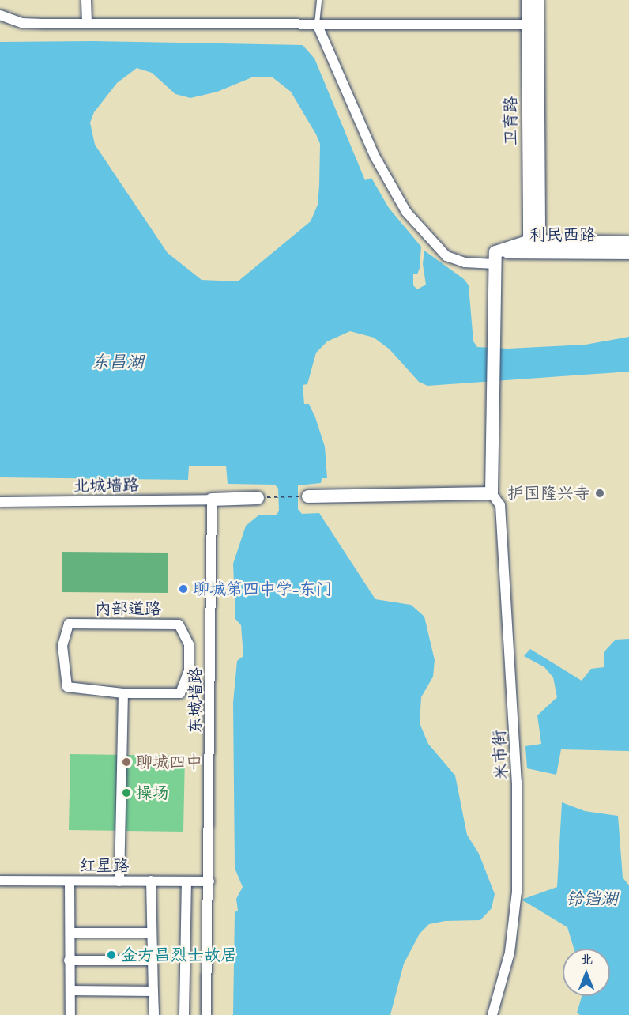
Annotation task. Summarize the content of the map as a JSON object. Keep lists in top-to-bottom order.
{
  "streets": {
    "main road": ["卫育路", "利民西路"],
    "street": [
      "北城墙路",
      "内部道路",
      "东城墙路",
      "米市街",
      "红星路"
    ]
  },
  "crossings": [
    ["卫育路", "利民西路"],
    ["北城墙路", "东城墙路"],
    ["东城墙路", "红星路"]
  ],
  "water": ["东昌湖", "铃铛湖"],
  "places": [
    "护国隆兴寺",
    "聊城第四中学-东门",
    "聊城四中",
    "操场",
    "金方昌烈士故居"
  ],
  "north": "top"
}
